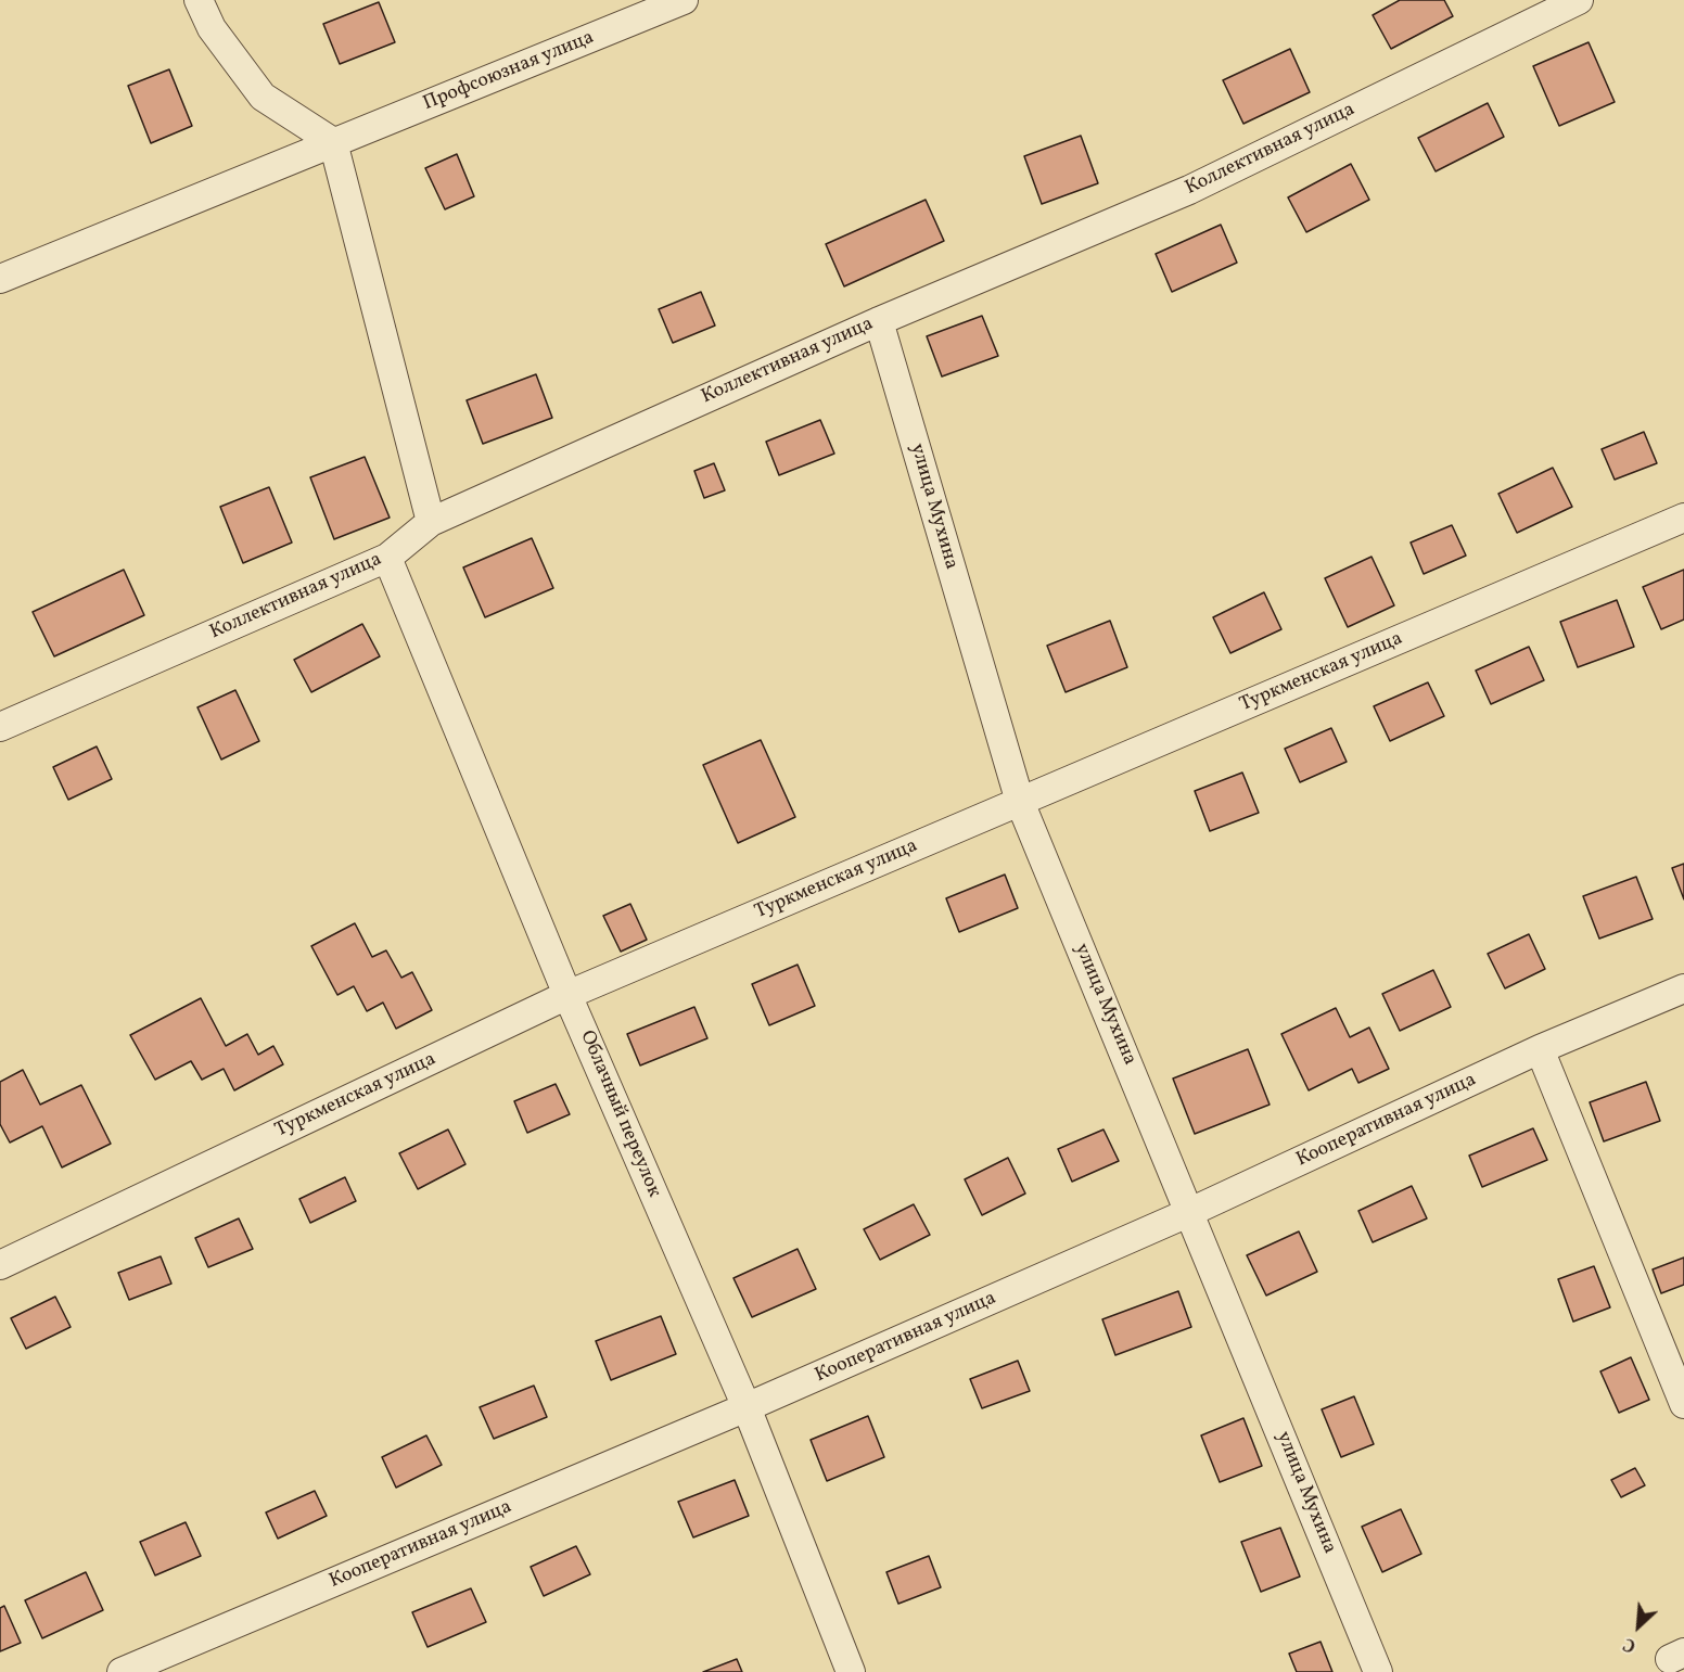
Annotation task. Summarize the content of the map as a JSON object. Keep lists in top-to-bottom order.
{
  "streets": {
    "street": [
      "Профсоюзная улица",
      "Коллективная улица",
      "улица Мухина",
      "Туркменская улица",
      "Облачный переулок",
      "Кооперативная улица"
    ]
  },
  "crossings": [
    ["Коллективная улица", "улица Мухина"],
    ["Коллективная улица", "Облачный переулок"],
    ["улица Мухина", "Туркменская улица"],
    ["улица Мухина", "Кооперативная улица"],
    ["Туркменская улица", "Облачный переулок"],
    ["Облачный переулок", "Кооперативная улица"]
  ],
  "north": "bottom left"
}
